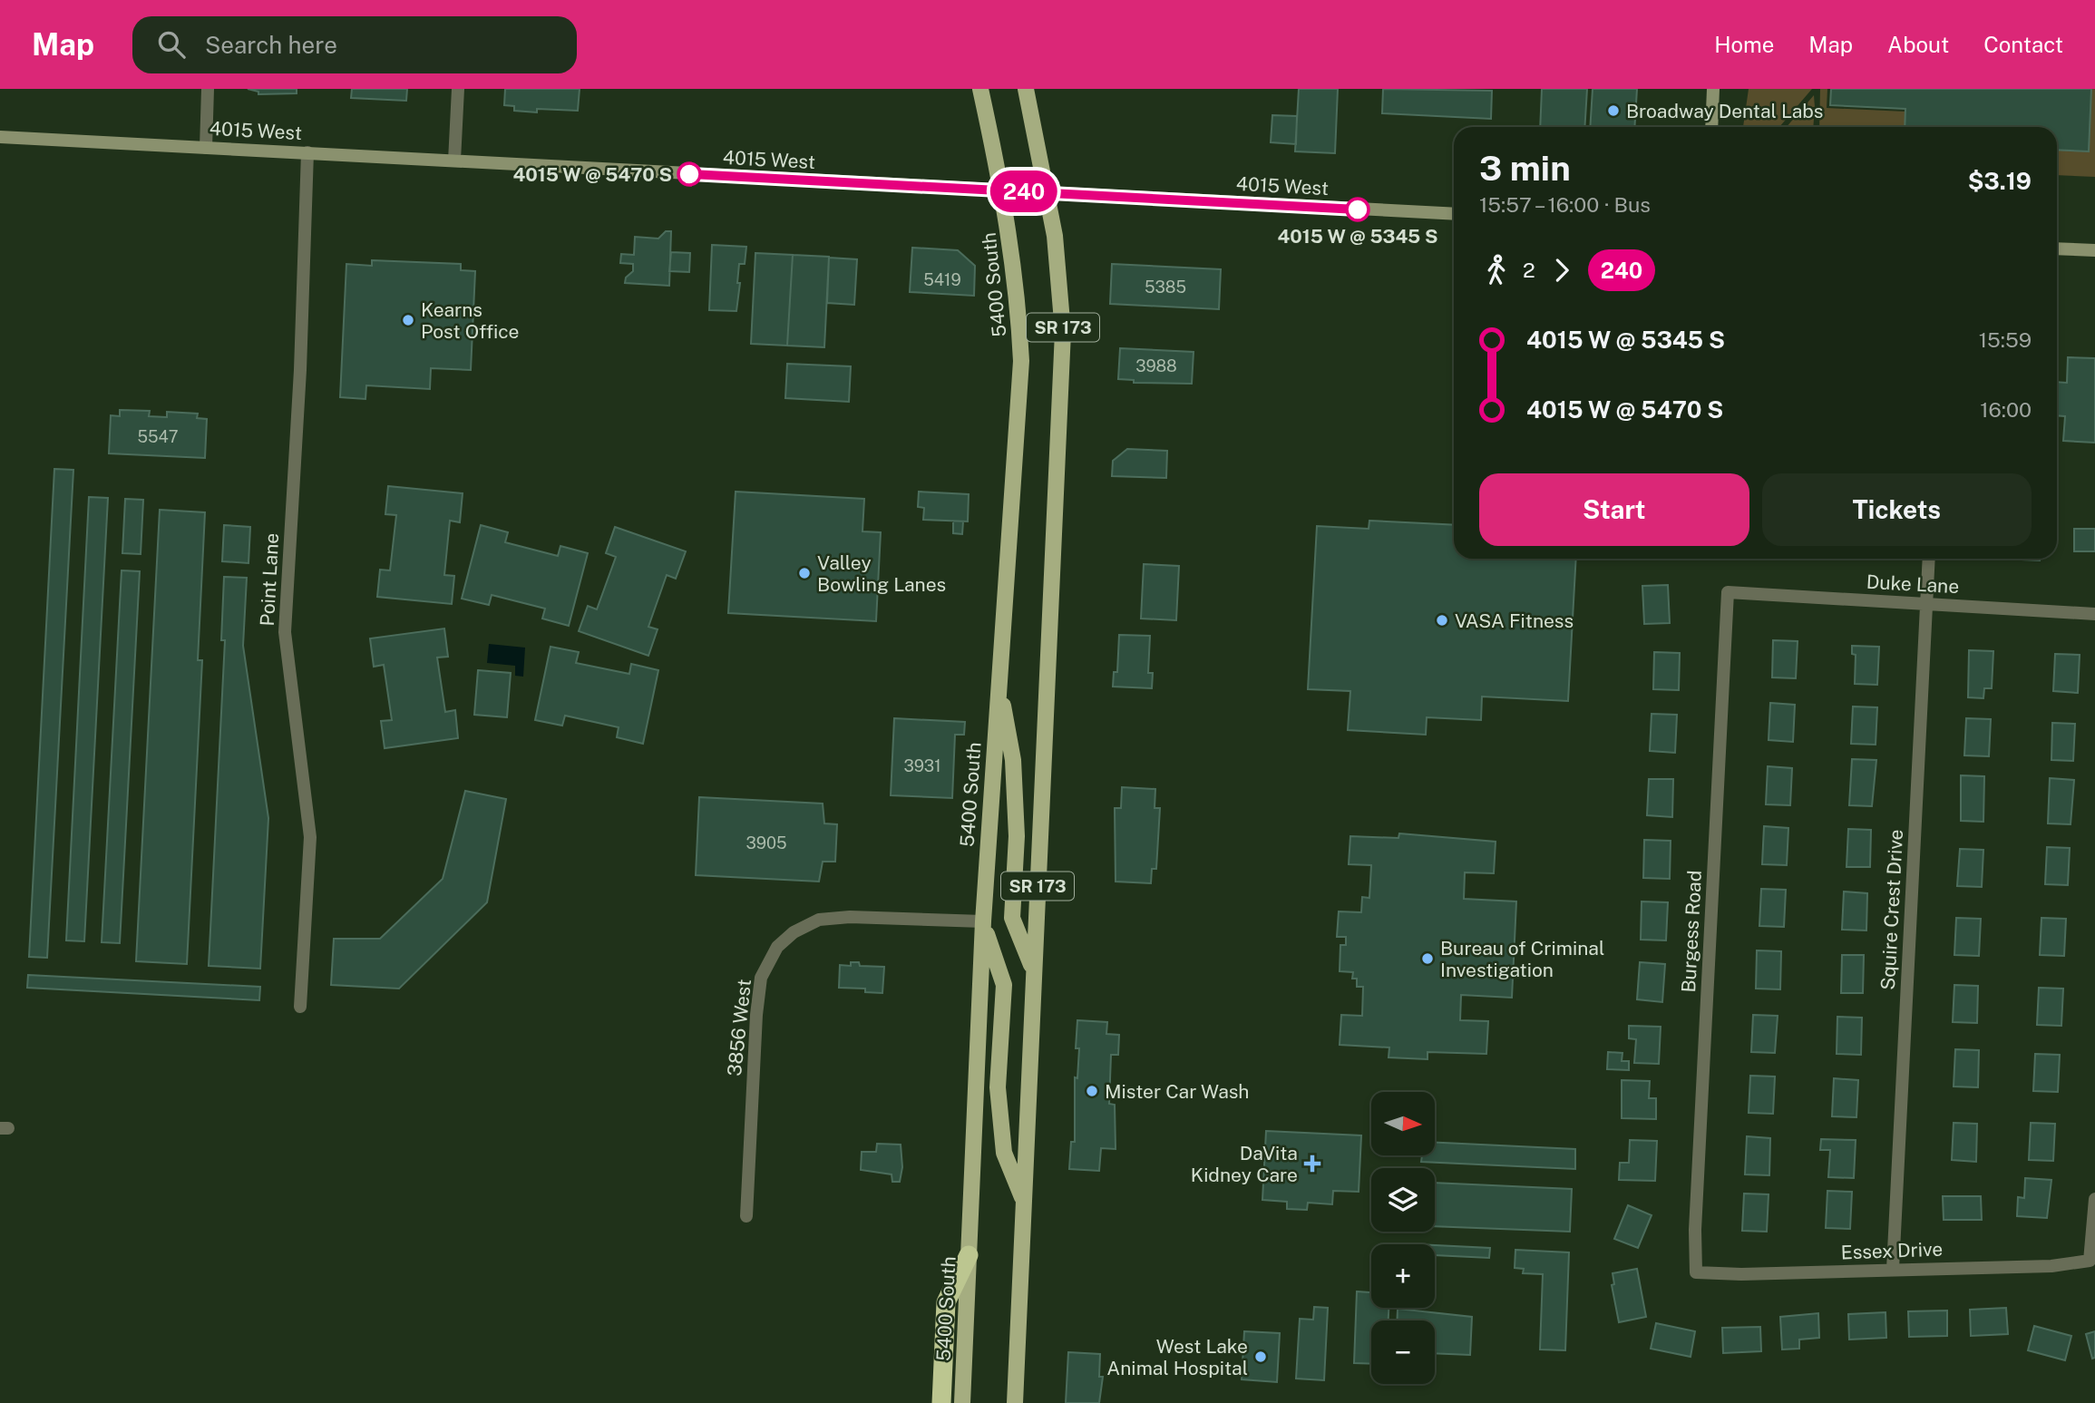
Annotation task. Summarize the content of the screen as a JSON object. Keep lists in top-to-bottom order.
{
  "streets": {
    "main road": ["5400 South", "SR 173"],
    "street": [
      "4015 West",
      "Point Lane",
      "Duke Lane",
      "Squire Crest Drive",
      "Burgess Road",
      "3856 West",
      "Essex Drive"
    ]
  },
  "crossings": [
    ["4015 West", "5400 South"],
    ["4015 West", "SR 173"],
    ["4015 West", "Point Lane"],
    ["5400 South", "SR 173"],
    ["5400 South", "3856 West"],
    ["Duke Lane", "Squire Crest Drive"],
    ["Duke Lane", "Burgess Road"],
    ["Squire Crest Drive", "Essex Drive"],
    ["Burgess Road", "Essex Drive"]
  ],
  "places": {
    "other": [
      "Broadway Dental Labs",
      "4015 W @ 5470 S",
      "4015 W @ 5345 S",
      "Kearns Post Office",
      "Valley Bowling Lanes",
      "VASA Fitness",
      "Bureau of Criminal Investigation",
      "Mister Car Wash",
      "West Lake Animal Hospital"
    ],
    "health": ["DaVita Kidney Care"]
  },
  "lines": ["bus line 240"],
  "house_numbers": [
    "5419",
    "5385",
    "3988",
    "5547",
    "3931",
    "3905"
  ],
  "north": "right",
  "page": {
    "header": "Map",
    "search": "Search here",
    "nav": [
      "Home",
      "Map",
      "About",
      "Contact"
    ],
    "on_map": "240",
    "heading": ["3 min", "15:57 – 16:00 · Bus", "$3.19"],
    "legs": ["2", "240"],
    "list": [
      {
        "name": "4015 W @ 5345 S",
        "value": "15:59"
      },
      {
        "name": "4015 W @ 5470 S",
        "value": "16:00"
      }
    ],
    "buttons": ["Start", "Tickets"],
    "map_buttons": ["+", "−"]
  }
}
